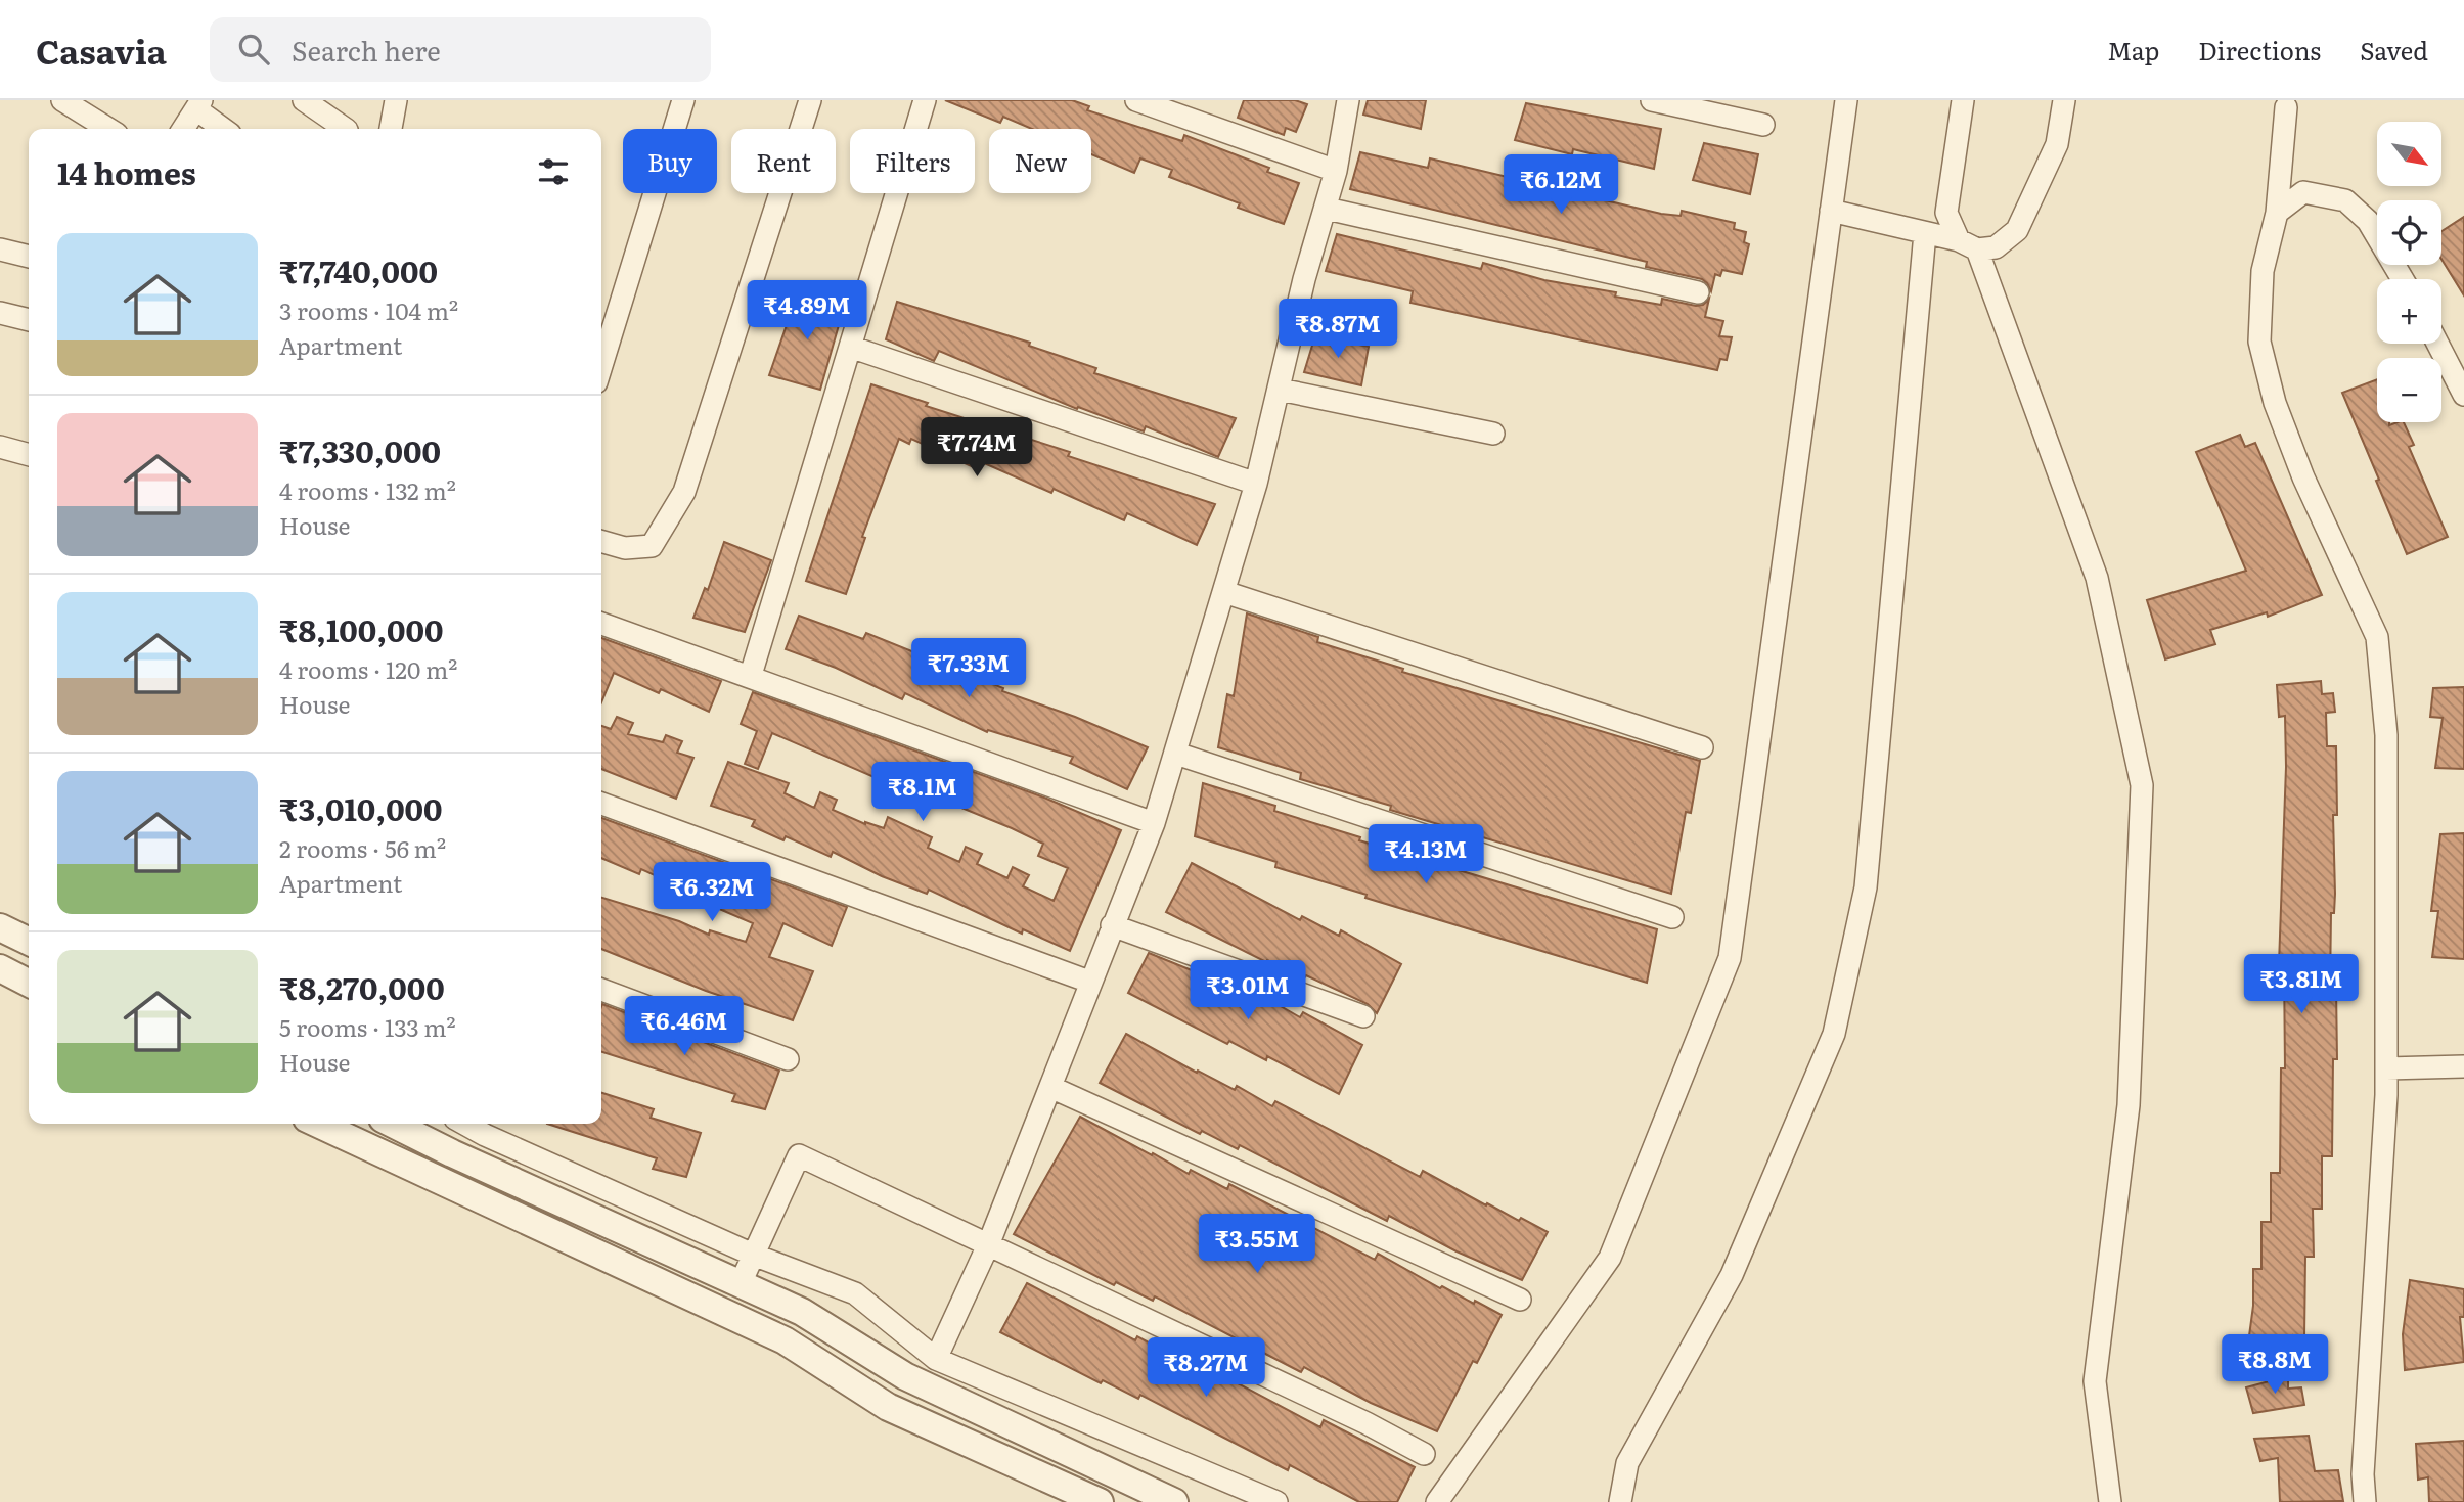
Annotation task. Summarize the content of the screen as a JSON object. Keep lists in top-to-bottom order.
{
  "north": "bottom right",
  "page": {
    "header": "Casavia",
    "search": "Search here",
    "nav": ["Map", "Directions", "Saved"],
    "map_buttons": ["+", "−"],
    "chip": [
      "Buy",
      "Rent",
      "Filters",
      "New"
    ],
    "heading": "14 homes",
    "price": [
      "₹6.12M",
      "₹4.89M",
      "₹8.87M",
      "₹7.74M",
      "₹7.33M",
      "₹8.1M",
      "₹4.13M",
      "₹6.32M",
      "₹3.81M",
      "₹3.01M",
      "₹6.46M",
      "₹3.55M",
      "₹8.8M",
      "₹8.27M"
    ],
    "list": [
      {
        "name": "₹7,740,000",
        "note": "3 rooms · 104 m² · Apartment"
      },
      {
        "name": "₹7,330,000",
        "note": "4 rooms · 132 m² · House"
      },
      {
        "name": "₹8,100,000",
        "note": "4 rooms · 120 m² · House"
      },
      {
        "name": "₹3,010,000",
        "note": "2 rooms · 56 m² · Apartment"
      },
      {
        "name": "₹8,270,000",
        "note": "5 rooms · 133 m² · House"
      }
    ]
  }
}
